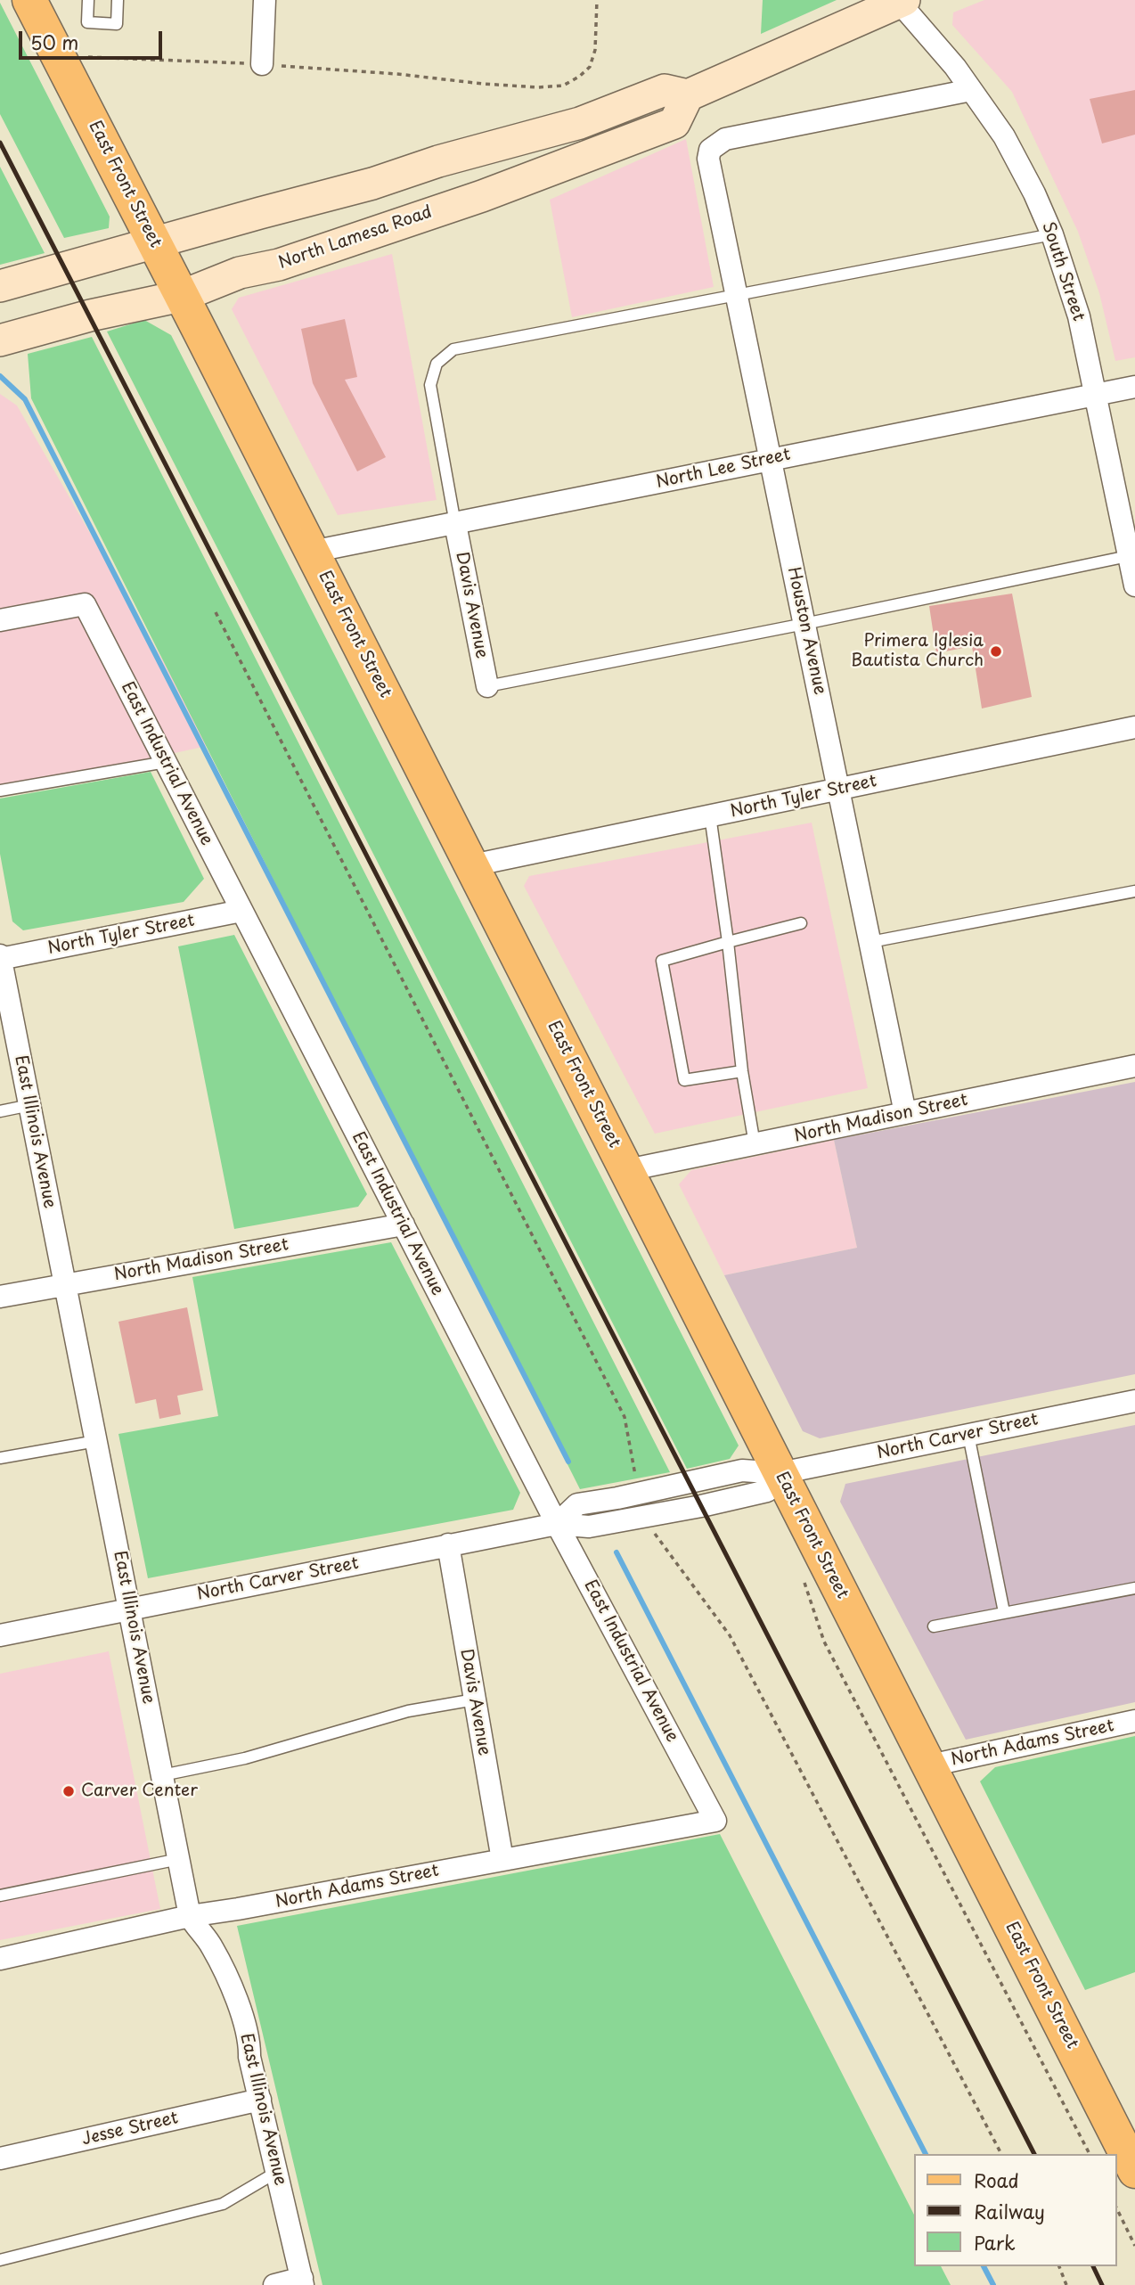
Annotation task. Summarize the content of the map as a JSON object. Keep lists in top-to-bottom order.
{
  "streets": {
    "main road": ["East Front Street", "North Lamesa Road"],
    "street": [
      "South Street",
      "North Lee Street",
      "Davis Avenue",
      "Houston Avenue",
      "East Industrial Avenue",
      "North Tyler Street",
      "North Madison Street",
      "East Illinois Avenue",
      "North Carver Street",
      "North Adams Street",
      "Jesse Street"
    ]
  },
  "crossings": [
    ["East Front Street", "North Lamesa Road"],
    ["East Front Street", "North Lee Street"],
    ["East Front Street", "North Tyler Street"],
    ["East Front Street", "North Madison Street"],
    ["East Front Street", "North Carver Street"],
    ["East Front Street", "North Adams Street"],
    ["South Street", "North Lee Street"],
    ["South Street", "Houston Avenue"],
    ["North Lee Street", "Davis Avenue"],
    ["North Lee Street", "Houston Avenue"],
    ["Davis Avenue", "North Carver Street"],
    ["Davis Avenue", "North Adams Street"],
    ["Houston Avenue", "North Tyler Street"],
    ["Houston Avenue", "North Madison Street"],
    ["East Industrial Avenue", "North Tyler Street"],
    ["East Industrial Avenue", "North Madison Street"],
    ["East Industrial Avenue", "North Carver Street"],
    ["East Industrial Avenue", "North Adams Street"],
    ["North Tyler Street", "East Illinois Avenue"],
    ["North Madison Street", "East Illinois Avenue"],
    ["East Illinois Avenue", "North Carver Street"],
    ["East Illinois Avenue", "North Adams Street"],
    ["East Illinois Avenue", "Jesse Street"]
  ],
  "places": ["Primera Iglesia Bautista Church", "Carver Center"],
  "legend": ["Road", "Railway", "Park"],
  "scale_bar": "50 m"
}
